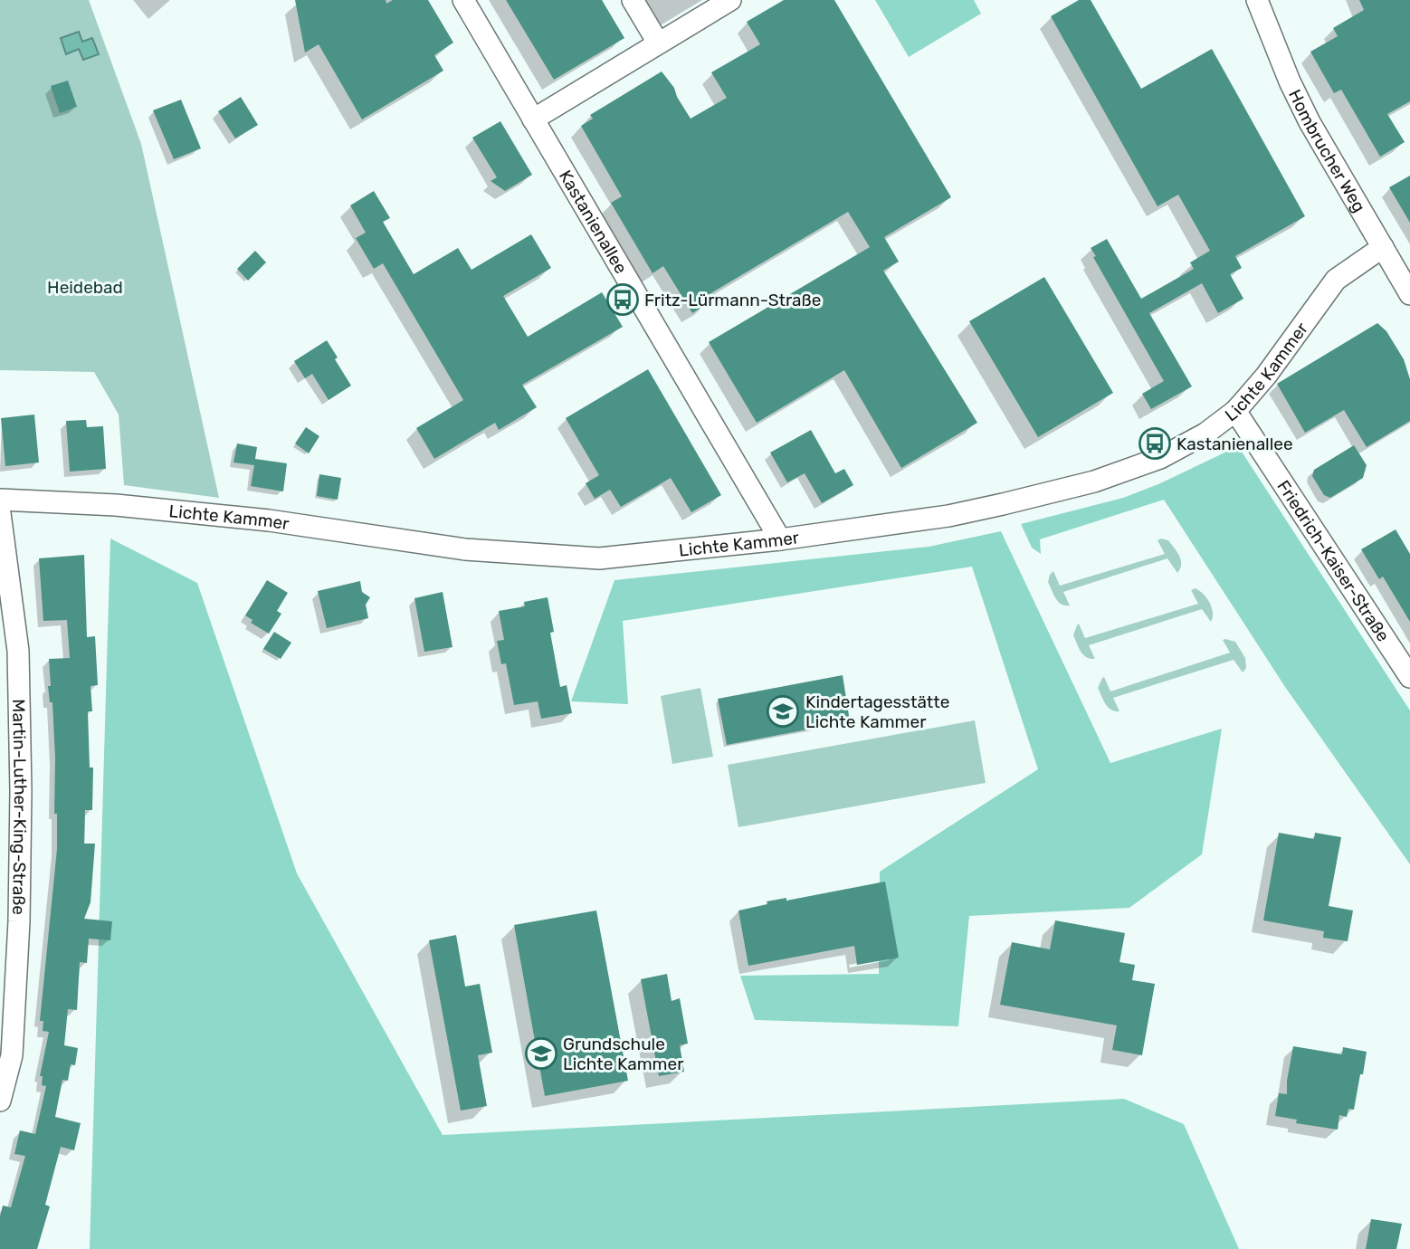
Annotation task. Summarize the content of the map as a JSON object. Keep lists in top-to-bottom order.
{
  "streets": {
    "street": [
      "Hombrucher Weg",
      "Kastanienallee",
      "Lichte Kammer",
      "Friedrich-Kaiser-Straße",
      "Martin-Luther-King-Straße"
    ]
  },
  "crossings": [
    ["Hombrucher Weg", "Lichte Kammer"],
    ["Kastanienallee", "Lichte Kammer"],
    ["Lichte Kammer", "Friedrich-Kaiser-Straße"]
  ],
  "parks": ["Heidebad"],
  "places": {
    "bus stop": ["Fritz-Lürmann-Straße", "Kastanienallee"],
    "school or university": ["Kindertagesstätte Lichte Kammer", "Grundschule Lichte Kammer"]
  }
}
